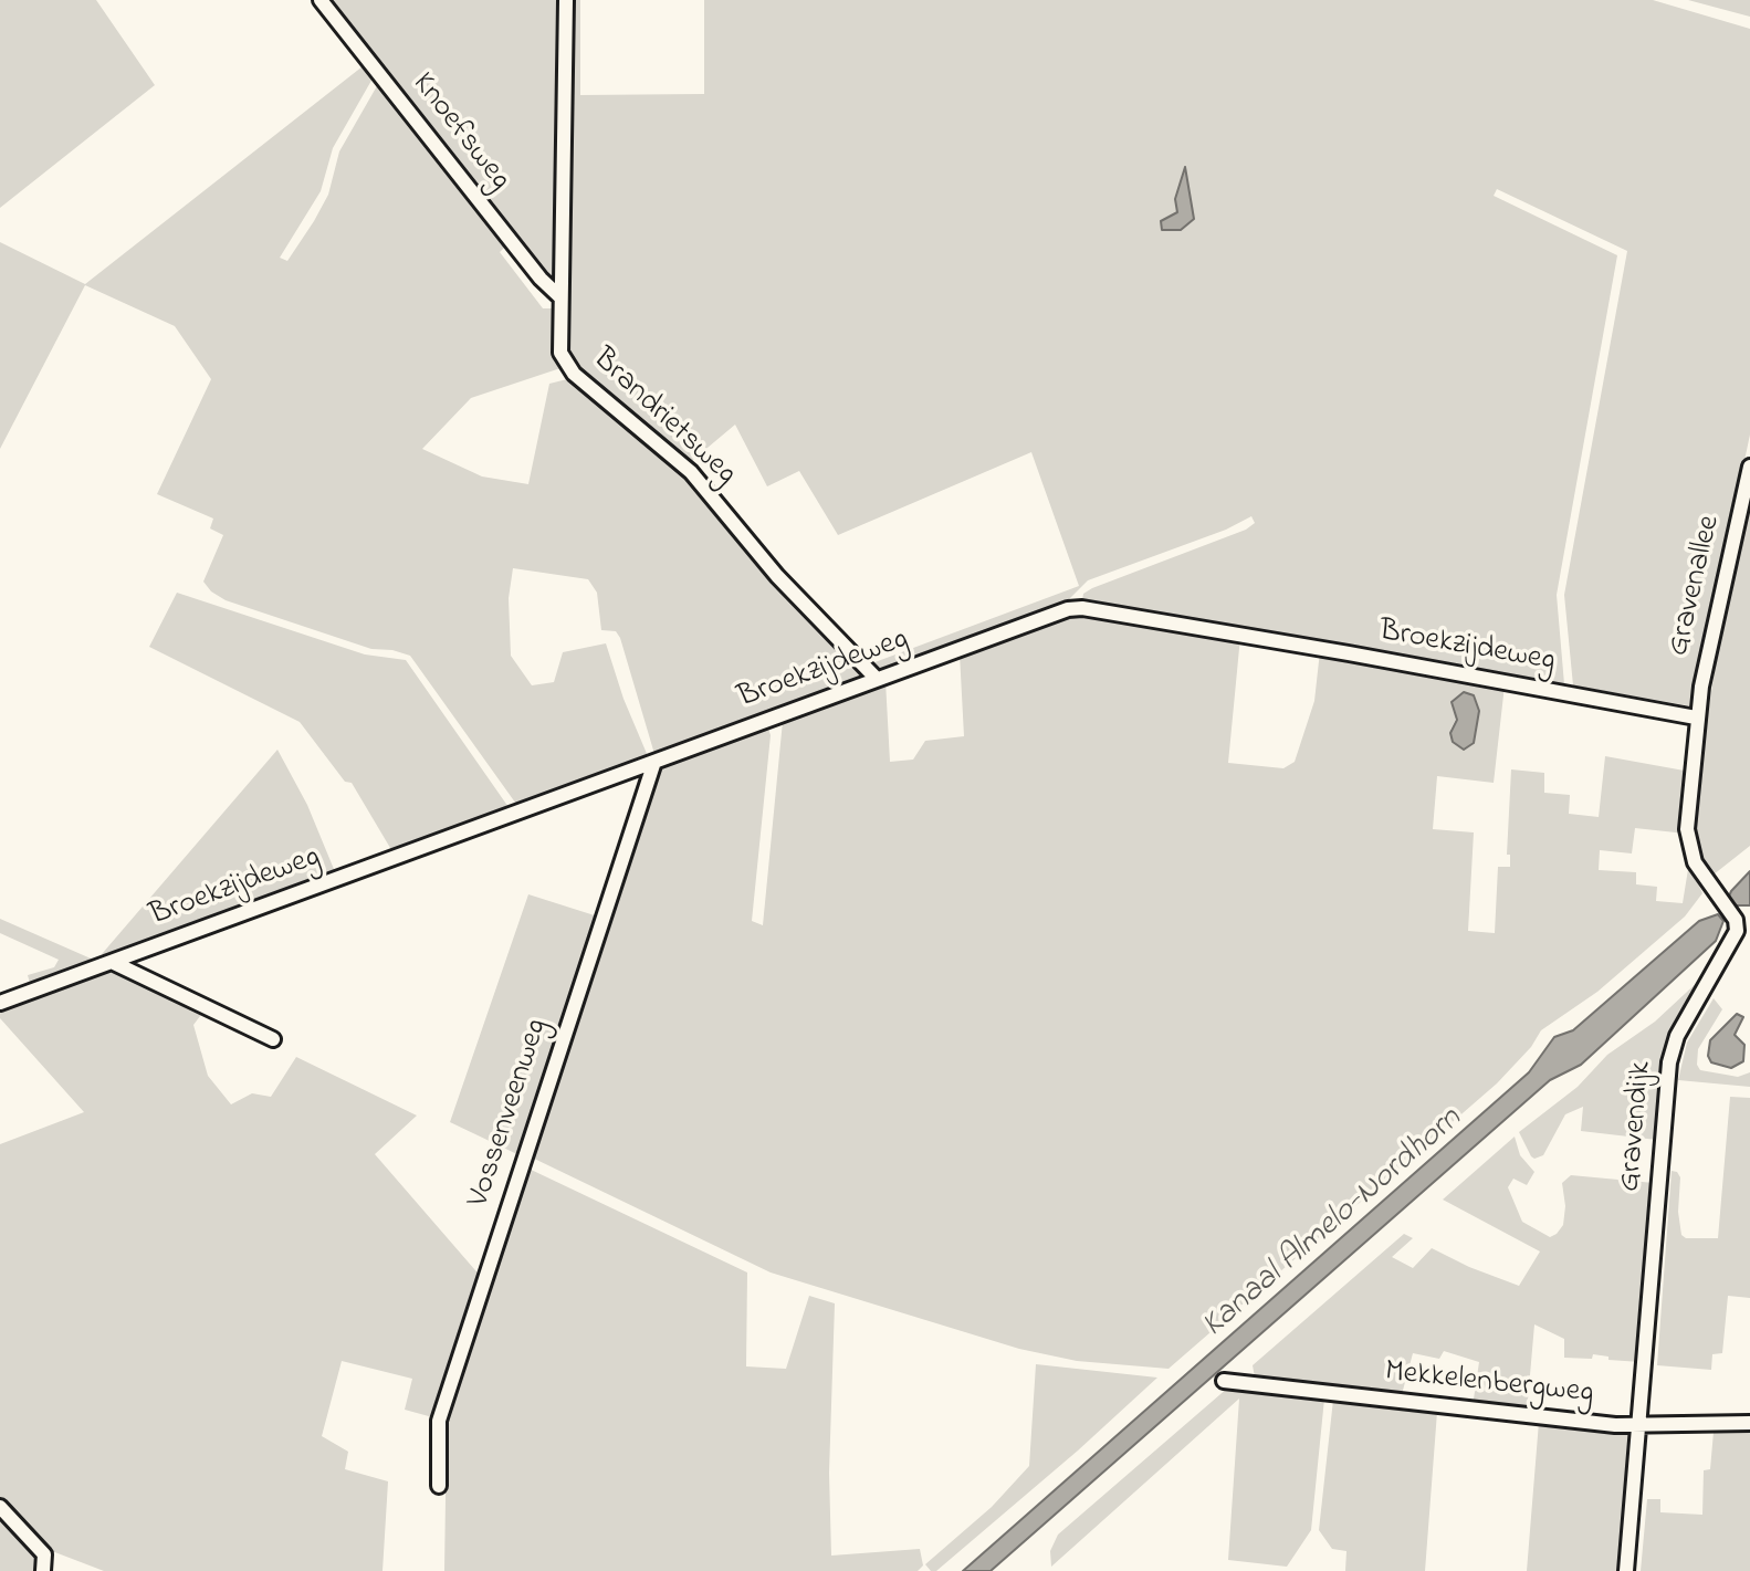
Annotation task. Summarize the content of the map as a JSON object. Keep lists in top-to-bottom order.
{
  "streets": {
    "street": [
      "Knoefsweg",
      "Brandrietsweg",
      "Gravenallee",
      "Broekzijdeweg",
      "Vossenveenweg",
      "Gravendijk",
      "Mekkelenbergweg"
    ]
  },
  "crossings": [
    ["Knoefsweg", "Brandrietsweg"],
    ["Brandrietsweg", "Broekzijdeweg"],
    ["Gravenallee", "Broekzijdeweg"],
    ["Gravenallee", "Gravendijk"],
    ["Broekzijdeweg", "Vossenveenweg"],
    ["Broekzijdeweg", "Gravendijk"],
    ["Gravendijk", "Mekkelenbergweg"]
  ],
  "water": ["Kanaal Almelo-Nordhorn"]
}
